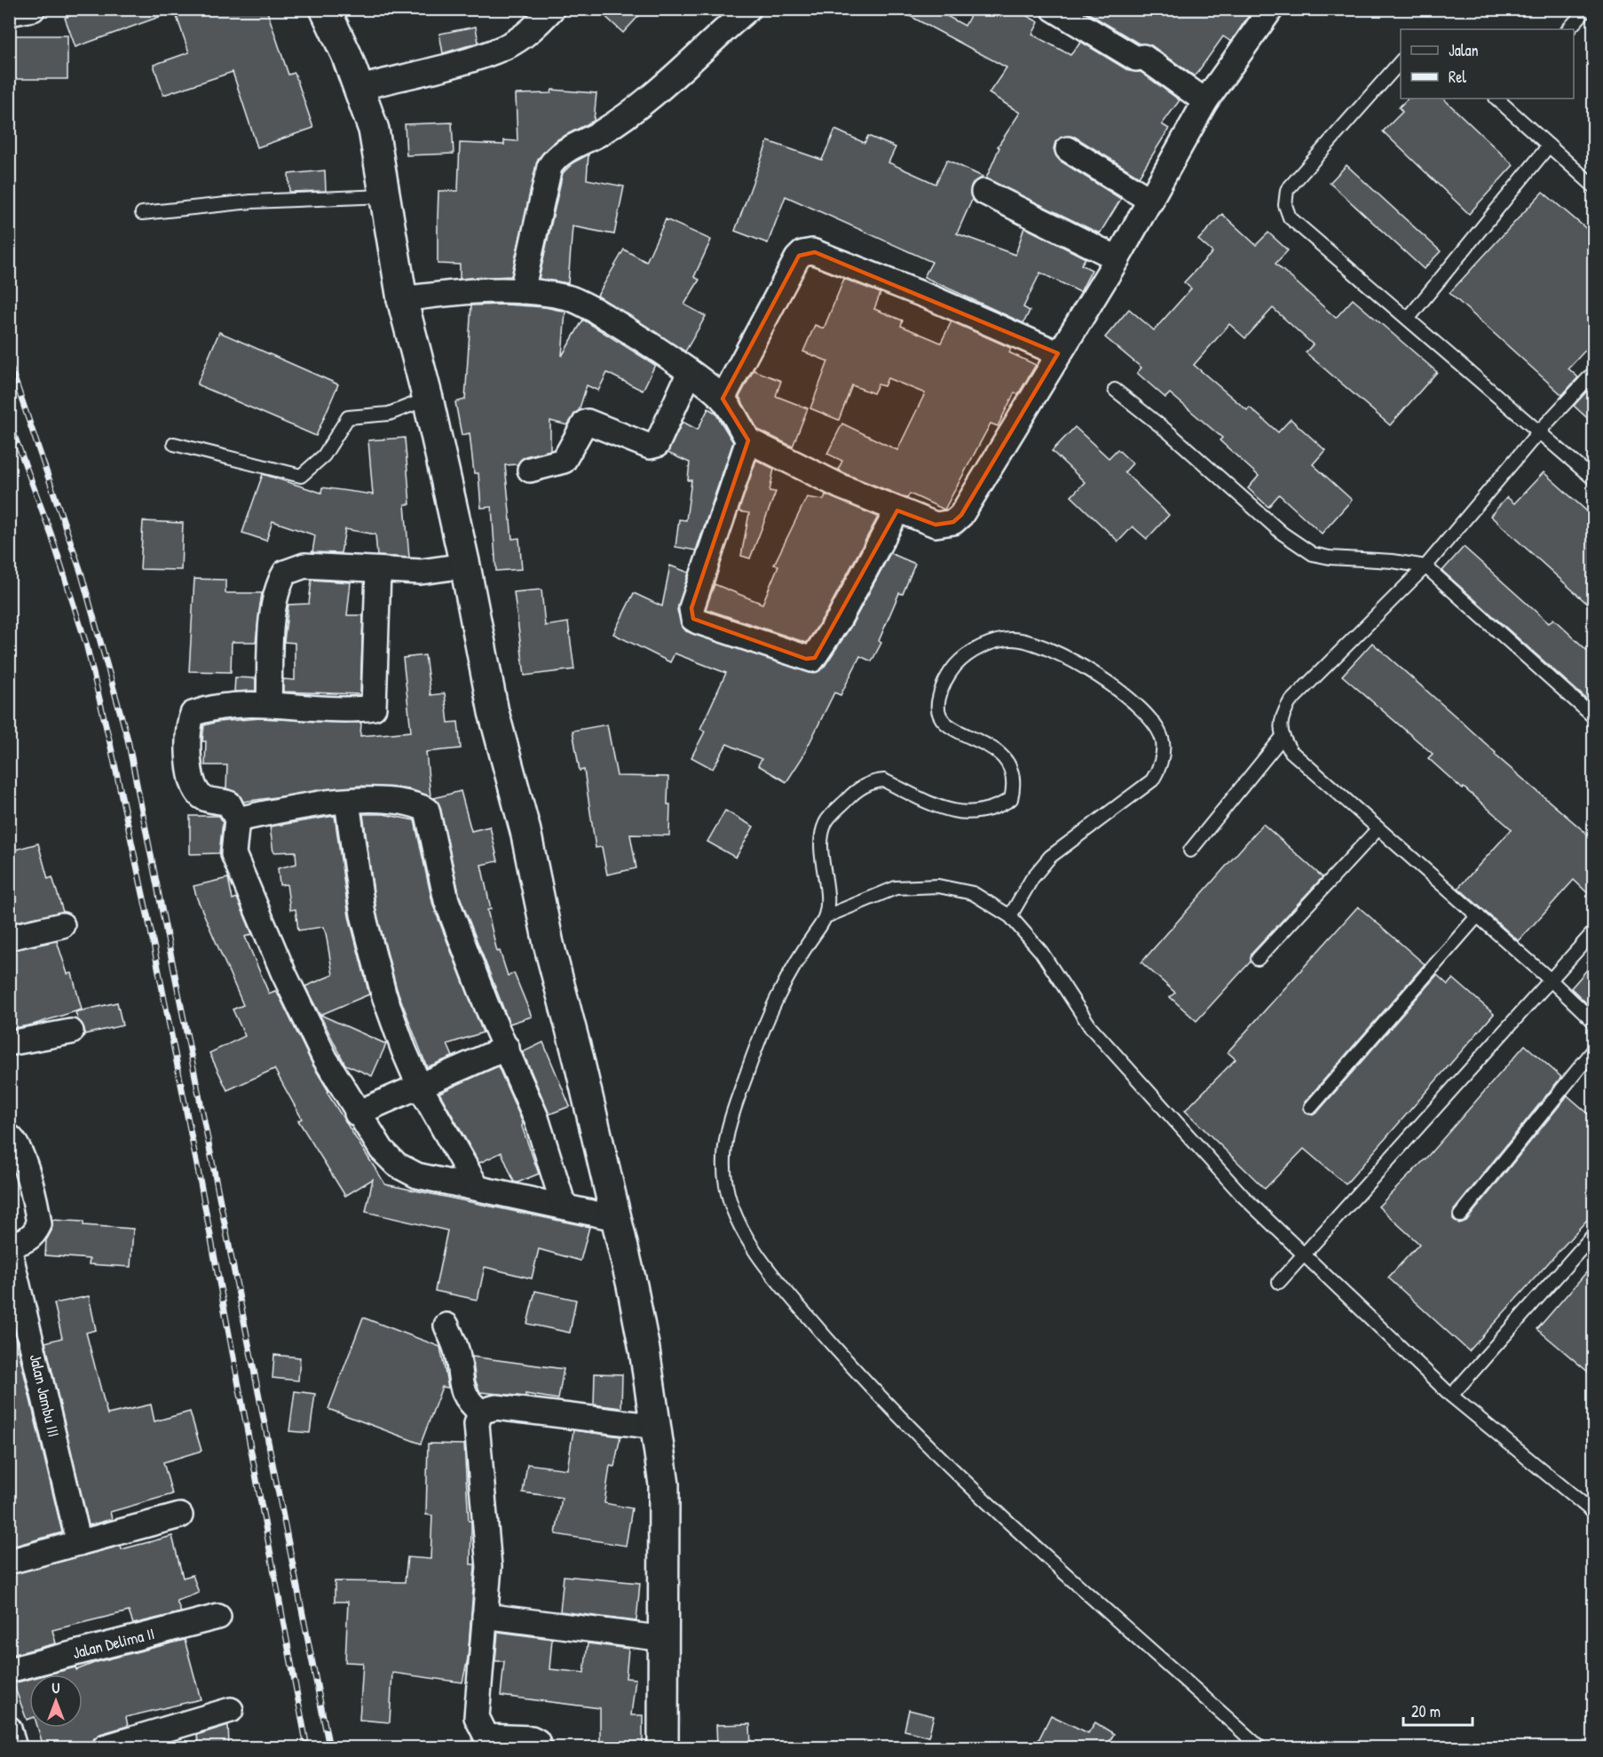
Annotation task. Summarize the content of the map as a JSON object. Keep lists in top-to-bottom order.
{
  "streets": {
    "street": ["Jalan Jambu III", "Jalan Delima II"]
  },
  "legend": ["Jalan", "Rel"],
  "scale_bar": "20 m",
  "north": "top"
}
